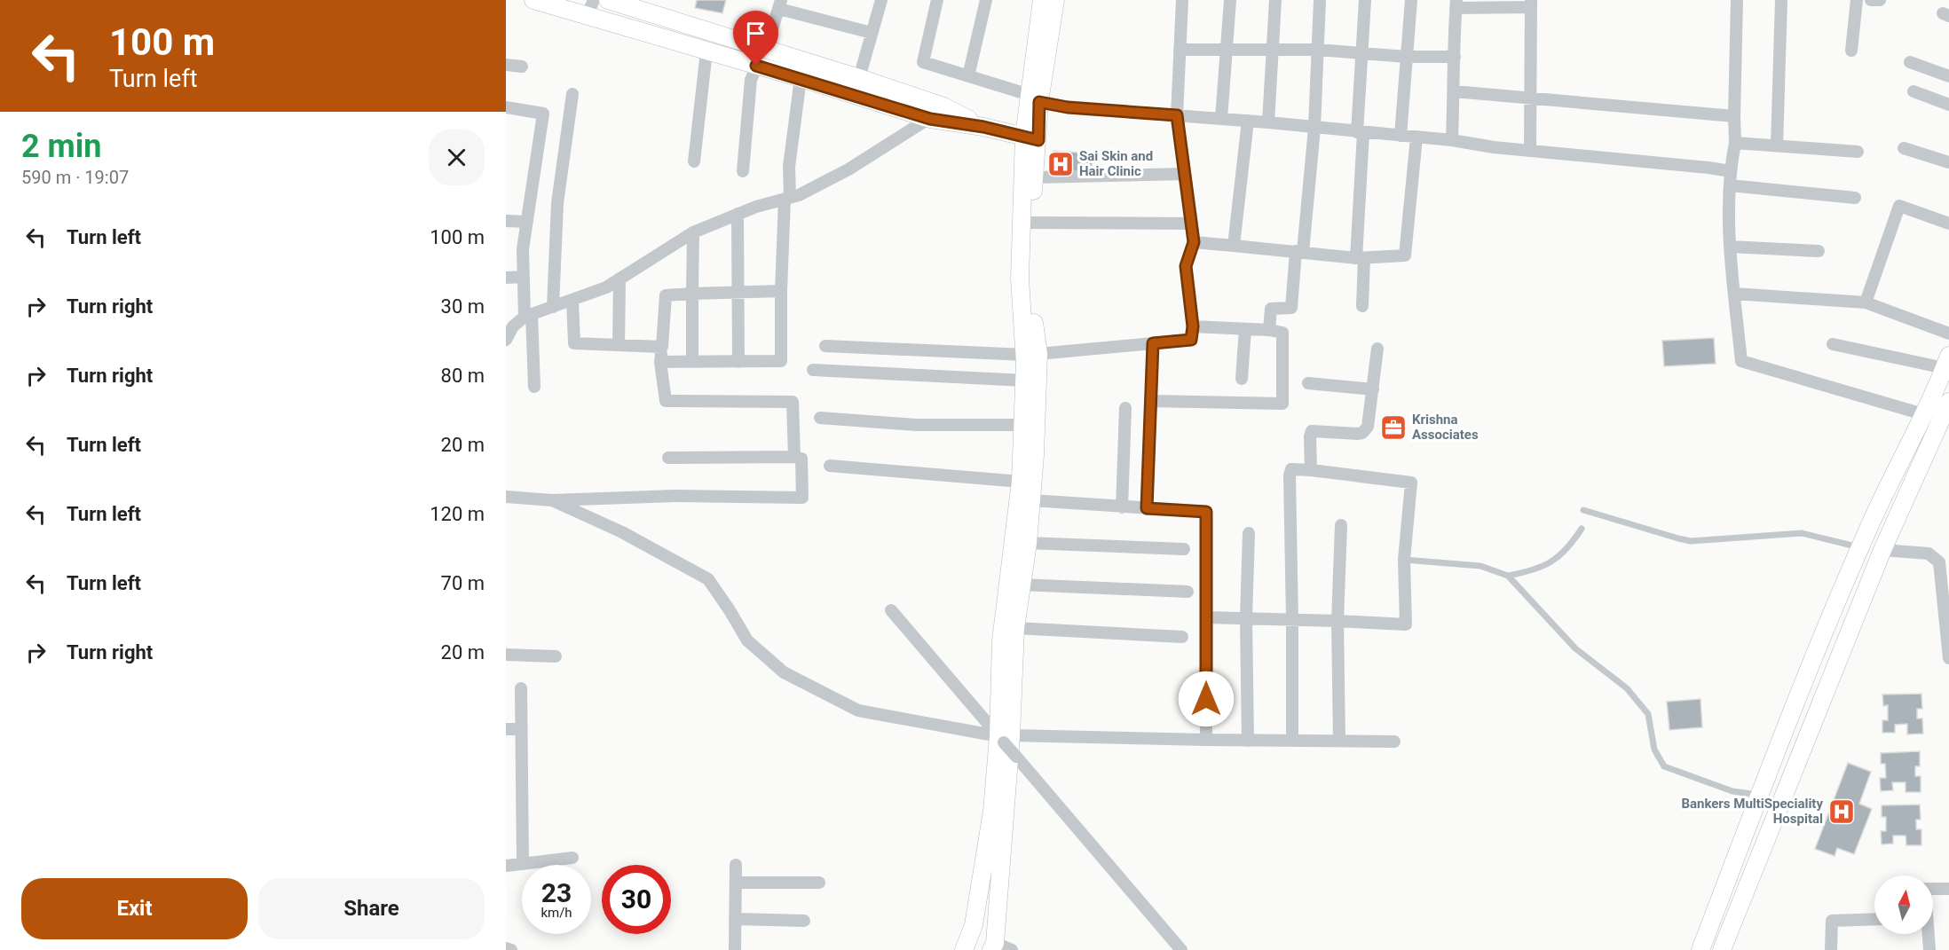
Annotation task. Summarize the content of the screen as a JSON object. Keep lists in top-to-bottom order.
{
  "places": {
    "hospital": ["Sai Skin and Hair Clinic", "Bankers MultiSpeciality Hospital"],
    "office": ["Krishna Associates"]
  },
  "north": "top",
  "page": {
    "turn": ["100 m", "Turn left"],
    "heading": ["2 min", "590 m · 19:07"],
    "list": [
      {
        "name": "Turn left",
        "value": "100 m"
      },
      {
        "name": "Turn right",
        "value": "30 m"
      },
      {
        "name": "Turn right",
        "value": "80 m"
      },
      {
        "name": "Turn left",
        "value": "20 m"
      },
      {
        "name": "Turn left",
        "value": "120 m"
      },
      {
        "name": "Turn left",
        "value": "70 m"
      },
      {
        "name": "Turn right",
        "value": "20 m"
      }
    ],
    "speed": "23 km/h",
    "limit": "30",
    "buttons": ["Exit", "Share"]
  }
}
